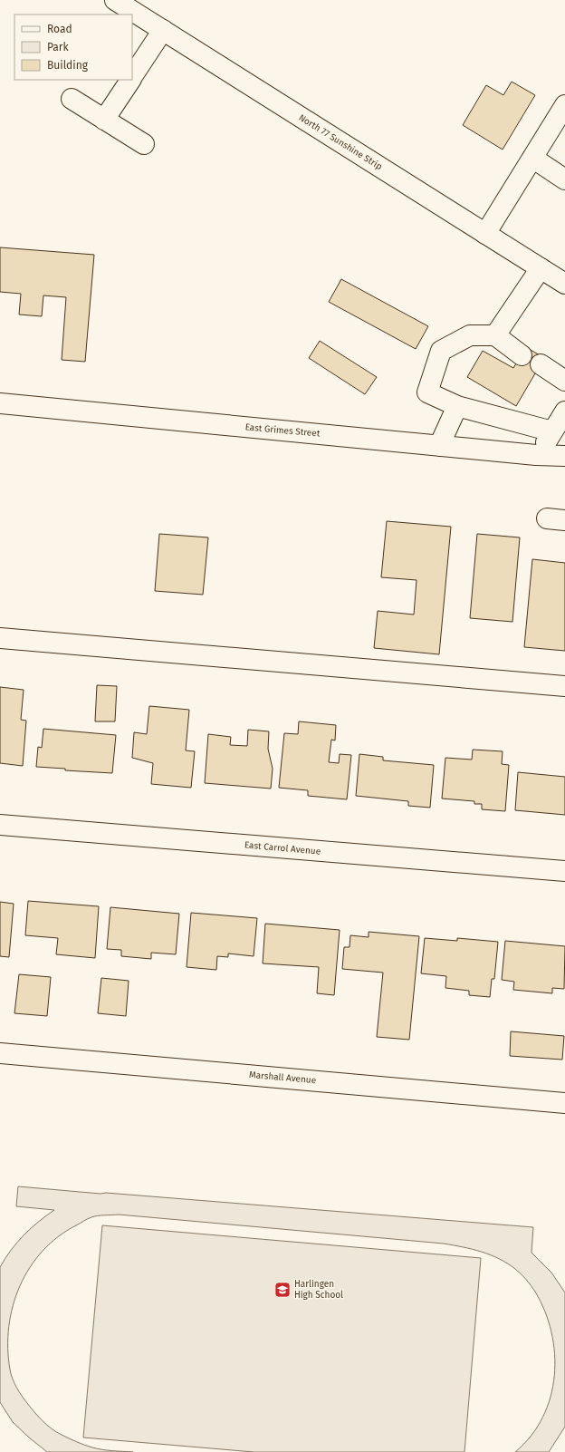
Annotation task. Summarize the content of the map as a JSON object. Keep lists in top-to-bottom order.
{
  "streets": {
    "street": [
      "North 77 Sunshine Strip",
      "East Grimes Street",
      "East Carrol Avenue",
      "Marshall Avenue"
    ]
  },
  "places": {
    "school or university": ["Harlingen High School"]
  },
  "legend": ["Road", "Park", "Building"]
}
